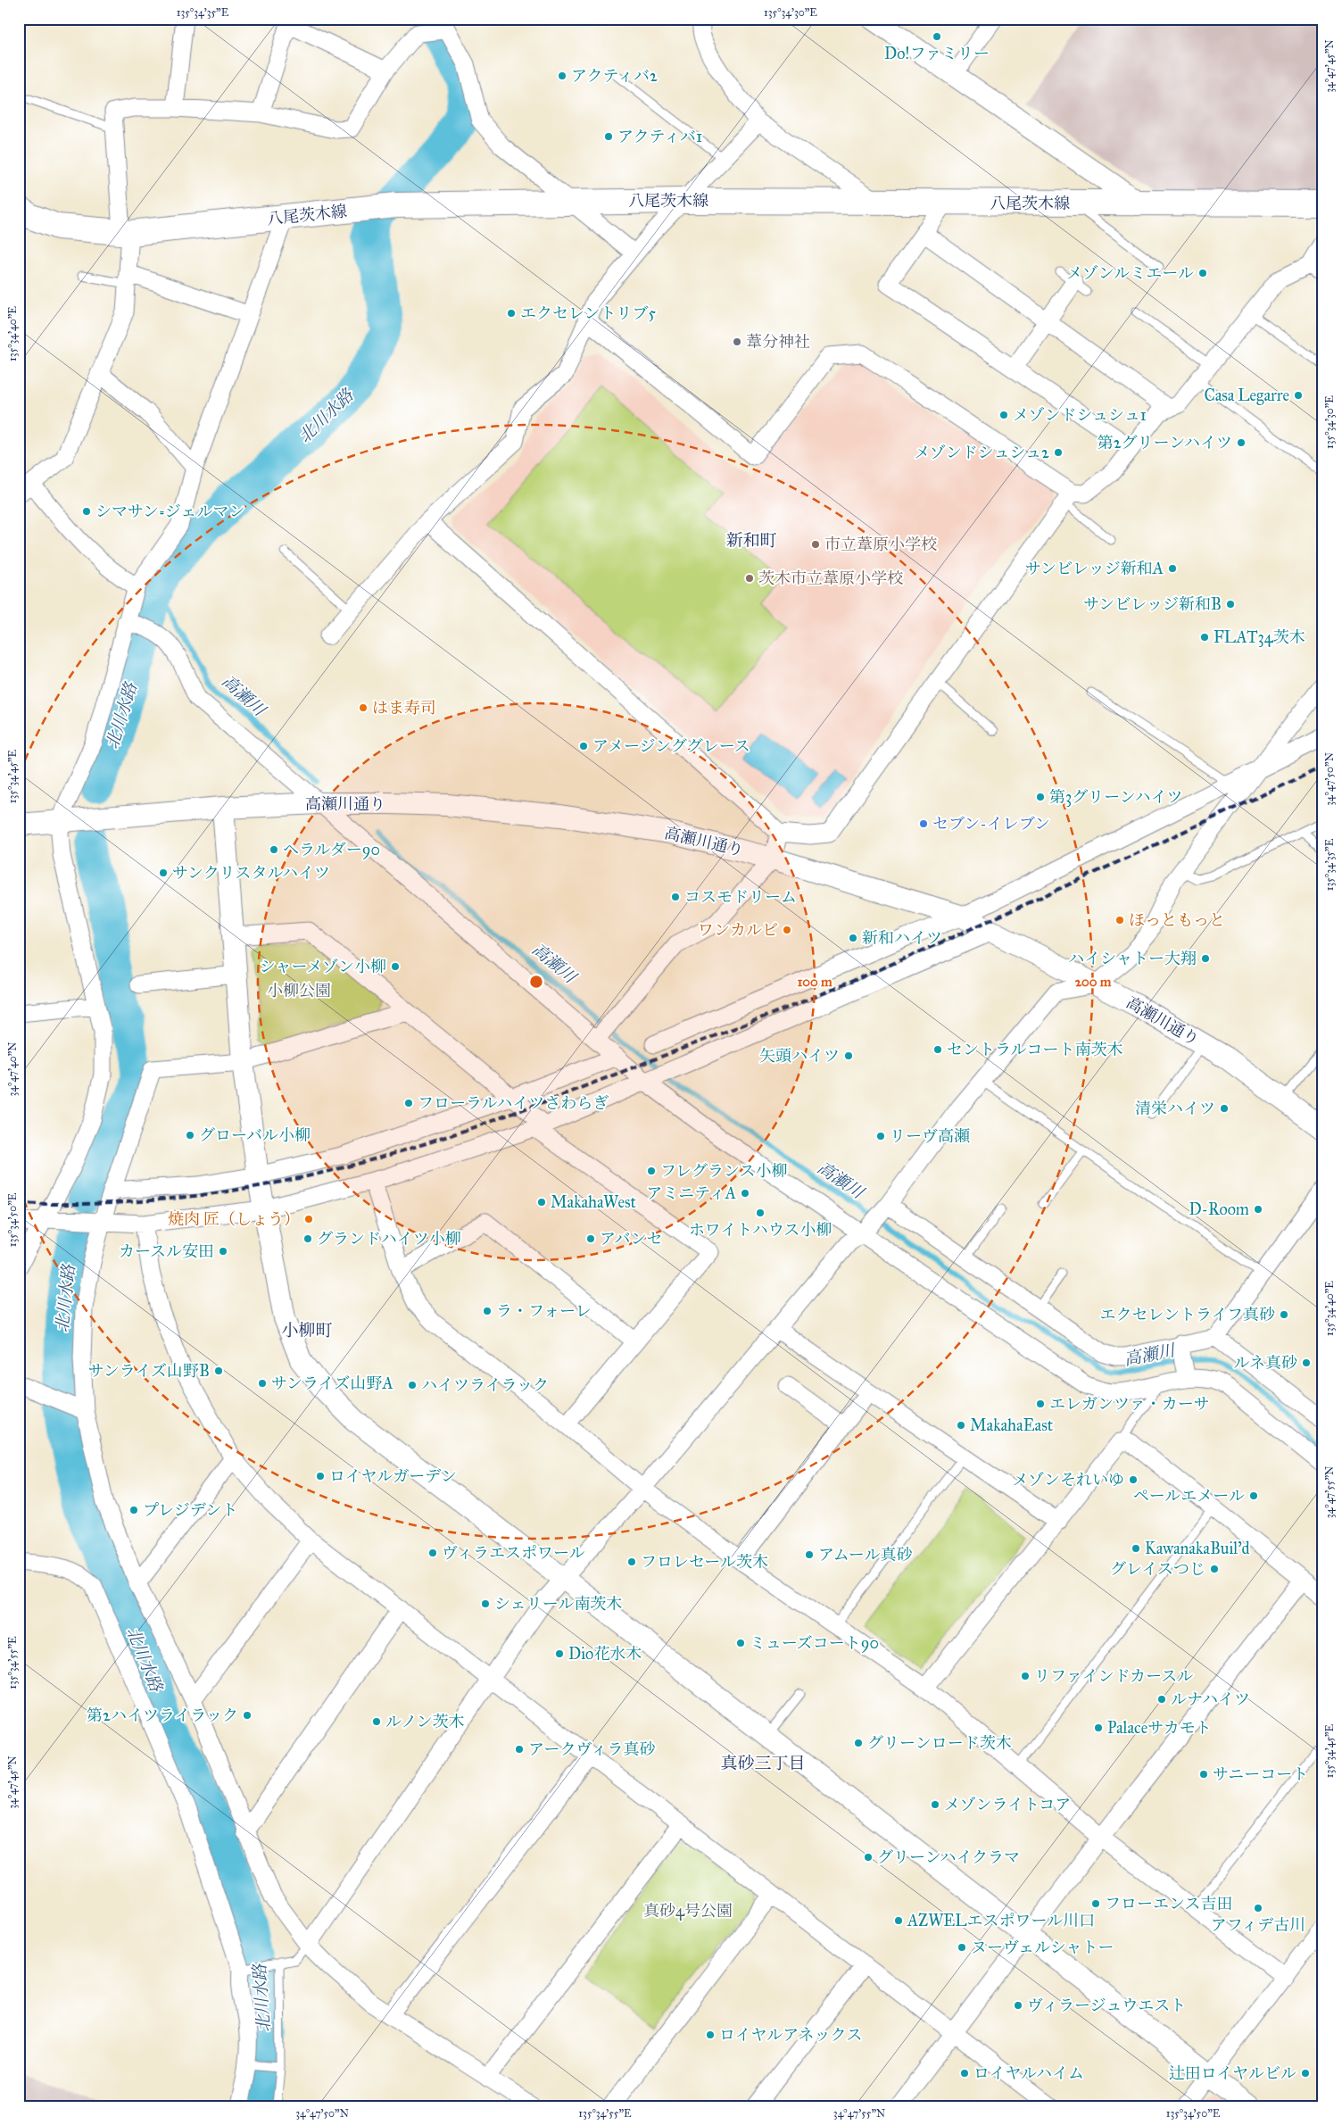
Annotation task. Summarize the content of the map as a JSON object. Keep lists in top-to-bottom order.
{
  "streets": {
    "main road": ["八尾茨木線"],
    "street": ["高瀬川通り"]
  },
  "districts": ["新和町", "小柳町", "真砂三丁目"],
  "water": ["北川水路", "高瀬川"],
  "parks": ["小柳公園", "真砂4号公園"],
  "places": [
    "Do!ファミリー",
    "アクティバ2",
    "アクティバ1",
    "メゾンルミエール",
    "エクセレントリブ5",
    "葦分神社",
    "Casa Legarre",
    "メゾンドシュシュ1",
    "第2グリーンハイツ",
    "メゾンドシュシュ2",
    "シマサン=ジェルマン",
    "市立葦原小学校",
    "サンビレッジ新和A",
    "茨木市立葦原小学校",
    "サンビレッジ新和B",
    "FLAT34茨木",
    "はま寿司",
    "アメージンググレース",
    "第3グリーンハイツ",
    "セブン-イレブン",
    "ヘラルダー90",
    "サンクリスタルハイツ",
    "コスモドリーム",
    "ほっともっと",
    "ワンカルビ",
    "新和ハイツ",
    "ハイシャトー大翔",
    "シャーメゾン小柳",
    "セントラルコート南茨木",
    "矢頭ハイツ",
    "フローラルハイツさわらぎ",
    "清栄ハイツ",
    "グローバル小柳",
    "リーヴ高瀬",
    "フレグランス小柳",
    "アミニティA",
    "MakahaWest",
    "D-Room",
    "ホワイトハウス小柳",
    "焼肉 匠（しょう）",
    "グランドハイツ小柳",
    "アバンセ",
    "カースル安田",
    "ラ・フォーレ",
    "エクセレントライフ真砂",
    "ルネ真砂",
    "サンライズ山野B",
    "サンライズ山野A",
    "ハイツライラック",
    "エレガンツァ・カーサ",
    "MakahaEast",
    "ロイヤルガーデン",
    "メゾンそれいゆ",
    "ペールエメール",
    "プレジデント",
    "KawanakaBuil'd",
    "ヴィラエスポワール",
    "アムール真砂",
    "フロレセール茨木",
    "グレイスつじ",
    "シェリール南茨木",
    "ミューズコート90",
    "Dio花水木",
    "リファインドカースル",
    "ルナハイツ",
    "第2ハイツライラック",
    "ルノン茨木",
    "Palaceサカモト",
    "グリーンロード茨木",
    "アークヴィラ真砂",
    "サニーコート",
    "メゾンライトコア",
    "グリーンハイクラマ",
    "フローエンス吉田",
    "アフィデ古川",
    "AZWELエスポワール川口",
    "ヌーヴェルシャトー",
    "ヴィラージュウエスト",
    "ロイヤルアネックス",
    "ロイヤルハイム",
    "辻田ロイヤルビル"
  ],
  "coordinates": [
    "135°34'35\"E",
    "135°34'30\"E",
    "34°47'45\"N",
    "135°34'40\"E",
    "135°34'45\"E",
    "34°47'50\"N",
    "34°47'40\"N",
    "135°34'50\"E",
    "34°47'55\"N",
    "135°34'55\"E"
  ],
  "rings": ["100 m", "200 m"]
}
